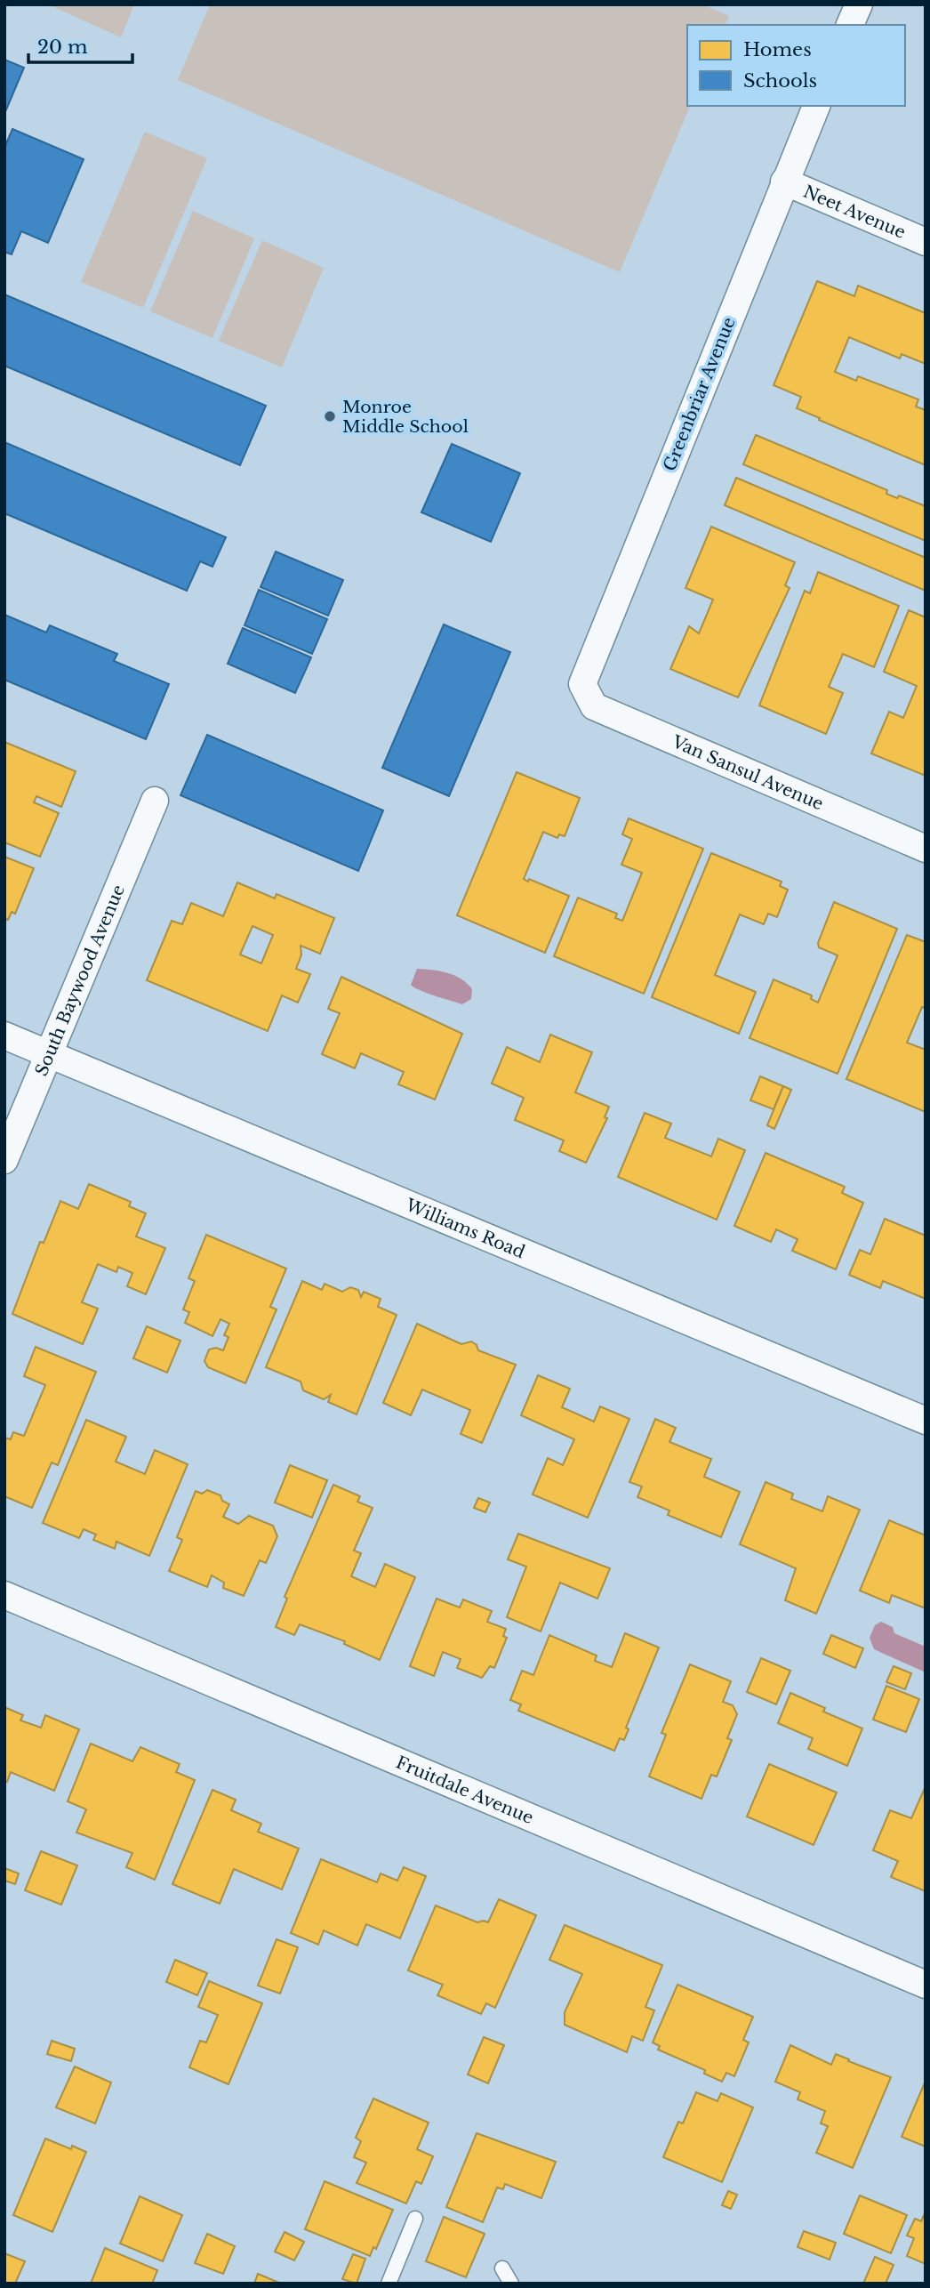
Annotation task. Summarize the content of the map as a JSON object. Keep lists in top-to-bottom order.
{
  "streets": {
    "street": [
      "Neet Avenue",
      "Greenbriar Avenue",
      "Van Sansul Avenue",
      "South Baywood Avenue",
      "Williams Road",
      "Fruitdale Avenue"
    ]
  },
  "crossings": [
    ["Neet Avenue", "Greenbriar Avenue"],
    ["Greenbriar Avenue", "Van Sansul Avenue"],
    ["South Baywood Avenue", "Williams Road"]
  ],
  "places": ["Monroe Middle School"],
  "legend": ["Homes", "Schools"],
  "scale_bar": "20 m"
}
